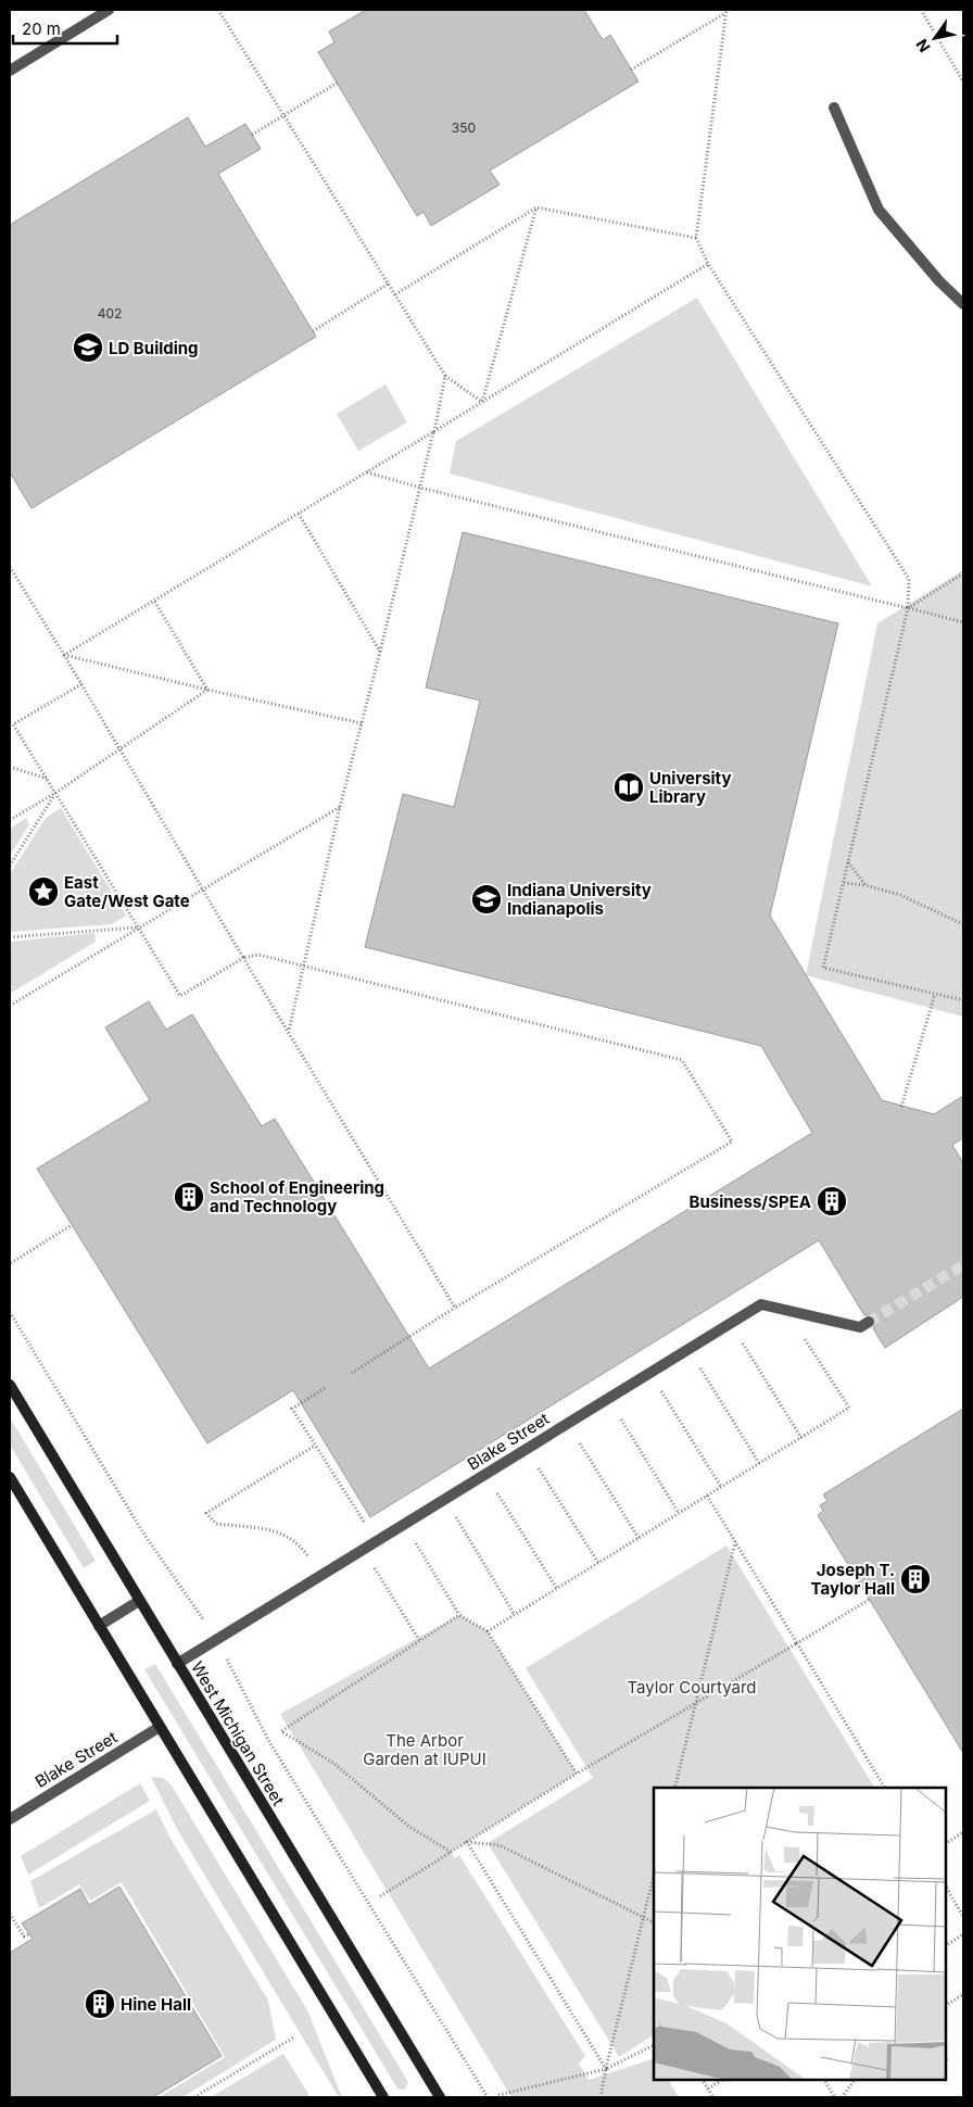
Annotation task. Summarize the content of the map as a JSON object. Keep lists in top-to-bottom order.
{
  "streets": {
    "main road": ["West Michigan Street"],
    "street": ["Blake Street"]
  },
  "crossings": [
    ["Blake Street", "West Michigan Street"]
  ],
  "parks": ["Taylor Courtyard", "The Arbor Garden at IUPUI"],
  "places": {
    "school or university": ["LD Building", "Indiana University Indianapolis"],
    "library": ["University Library"],
    "place": ["East Gate/West Gate"],
    "building": [
      "School of Engineering and Technology",
      "Business/SPEA",
      "Joseph T. Taylor Hall",
      "Hine Hall"
    ]
  },
  "house_numbers": ["350", "402"],
  "scale_bar": "20 m",
  "north": "bottom left"
}
